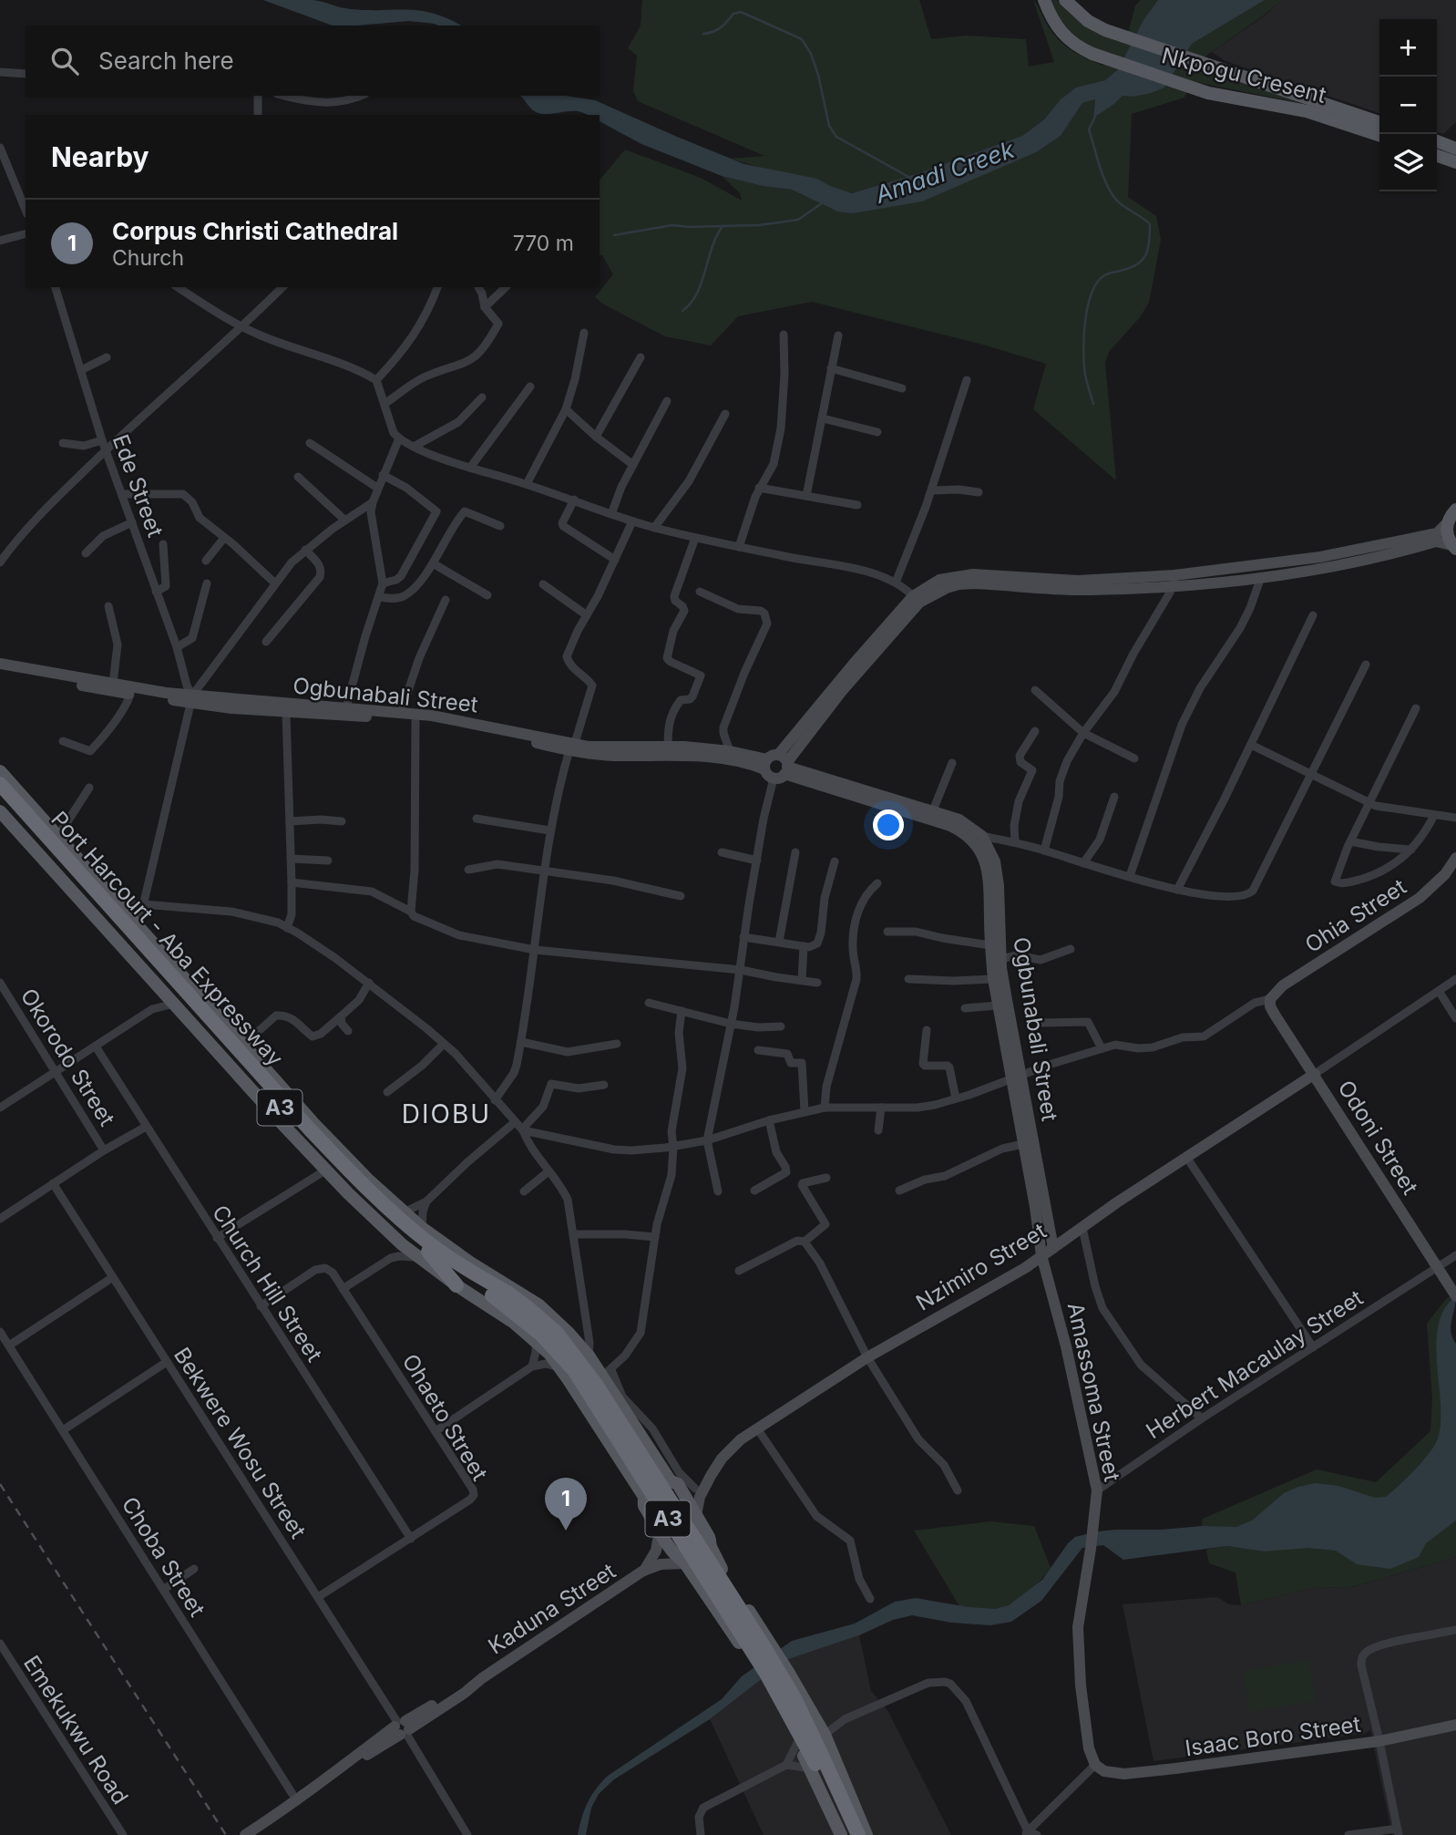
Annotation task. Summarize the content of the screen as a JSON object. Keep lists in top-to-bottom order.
{
  "streets": {
    "highway": ["Port Harcourt - Aba Expressway", "A3"],
    "main road": ["Nkpogu Cresent"],
    "street": [
      "Ede Street",
      "Ogbunabali Street",
      "Ohia Street",
      "Okorodo Street",
      "Odoni Street",
      "Nzimiro Street",
      "Church Hill Street",
      "Herbert Macaulay Street",
      "Amassoma Street",
      "Ohaeto Street",
      "Bekwere Wosu Street",
      "Choba Street",
      "Kaduna Street",
      "Emekukwu Road",
      "Isaac Boro Street"
    ]
  },
  "crossings": [
    ["Ede Street", "Ogbunabali Street"],
    ["Ogbunabali Street", "Nzimiro Street"],
    ["Ogbunabali Street", "Amassoma Street"],
    ["Ohia Street", "Odoni Street"],
    ["Odoni Street", "Nzimiro Street"],
    ["Odoni Street", "Herbert Macaulay Street"],
    ["Nzimiro Street", "Amassoma Street"],
    ["Church Hill Street", "Ohaeto Street"],
    ["Herbert Macaulay Street", "Amassoma Street"],
    ["Amassoma Street", "Isaac Boro Street"],
    ["Ohaeto Street", "Bekwere Wosu Street"],
    ["Bekwere Wosu Street", "Kaduna Street"],
    ["Choba Street", "Kaduna Street"]
  ],
  "districts": ["DIOBU"],
  "water": ["Amadi Creek"],
  "page": {
    "map_buttons": ["+", "−"],
    "search": "Search here",
    "heading": "Nearby",
    "list": [
      {
        "mark": "1",
        "name": "Corpus Christi Cathedral",
        "note": "Church",
        "value": "770 m"
      }
    ],
    "pins": "1"
  }
}
